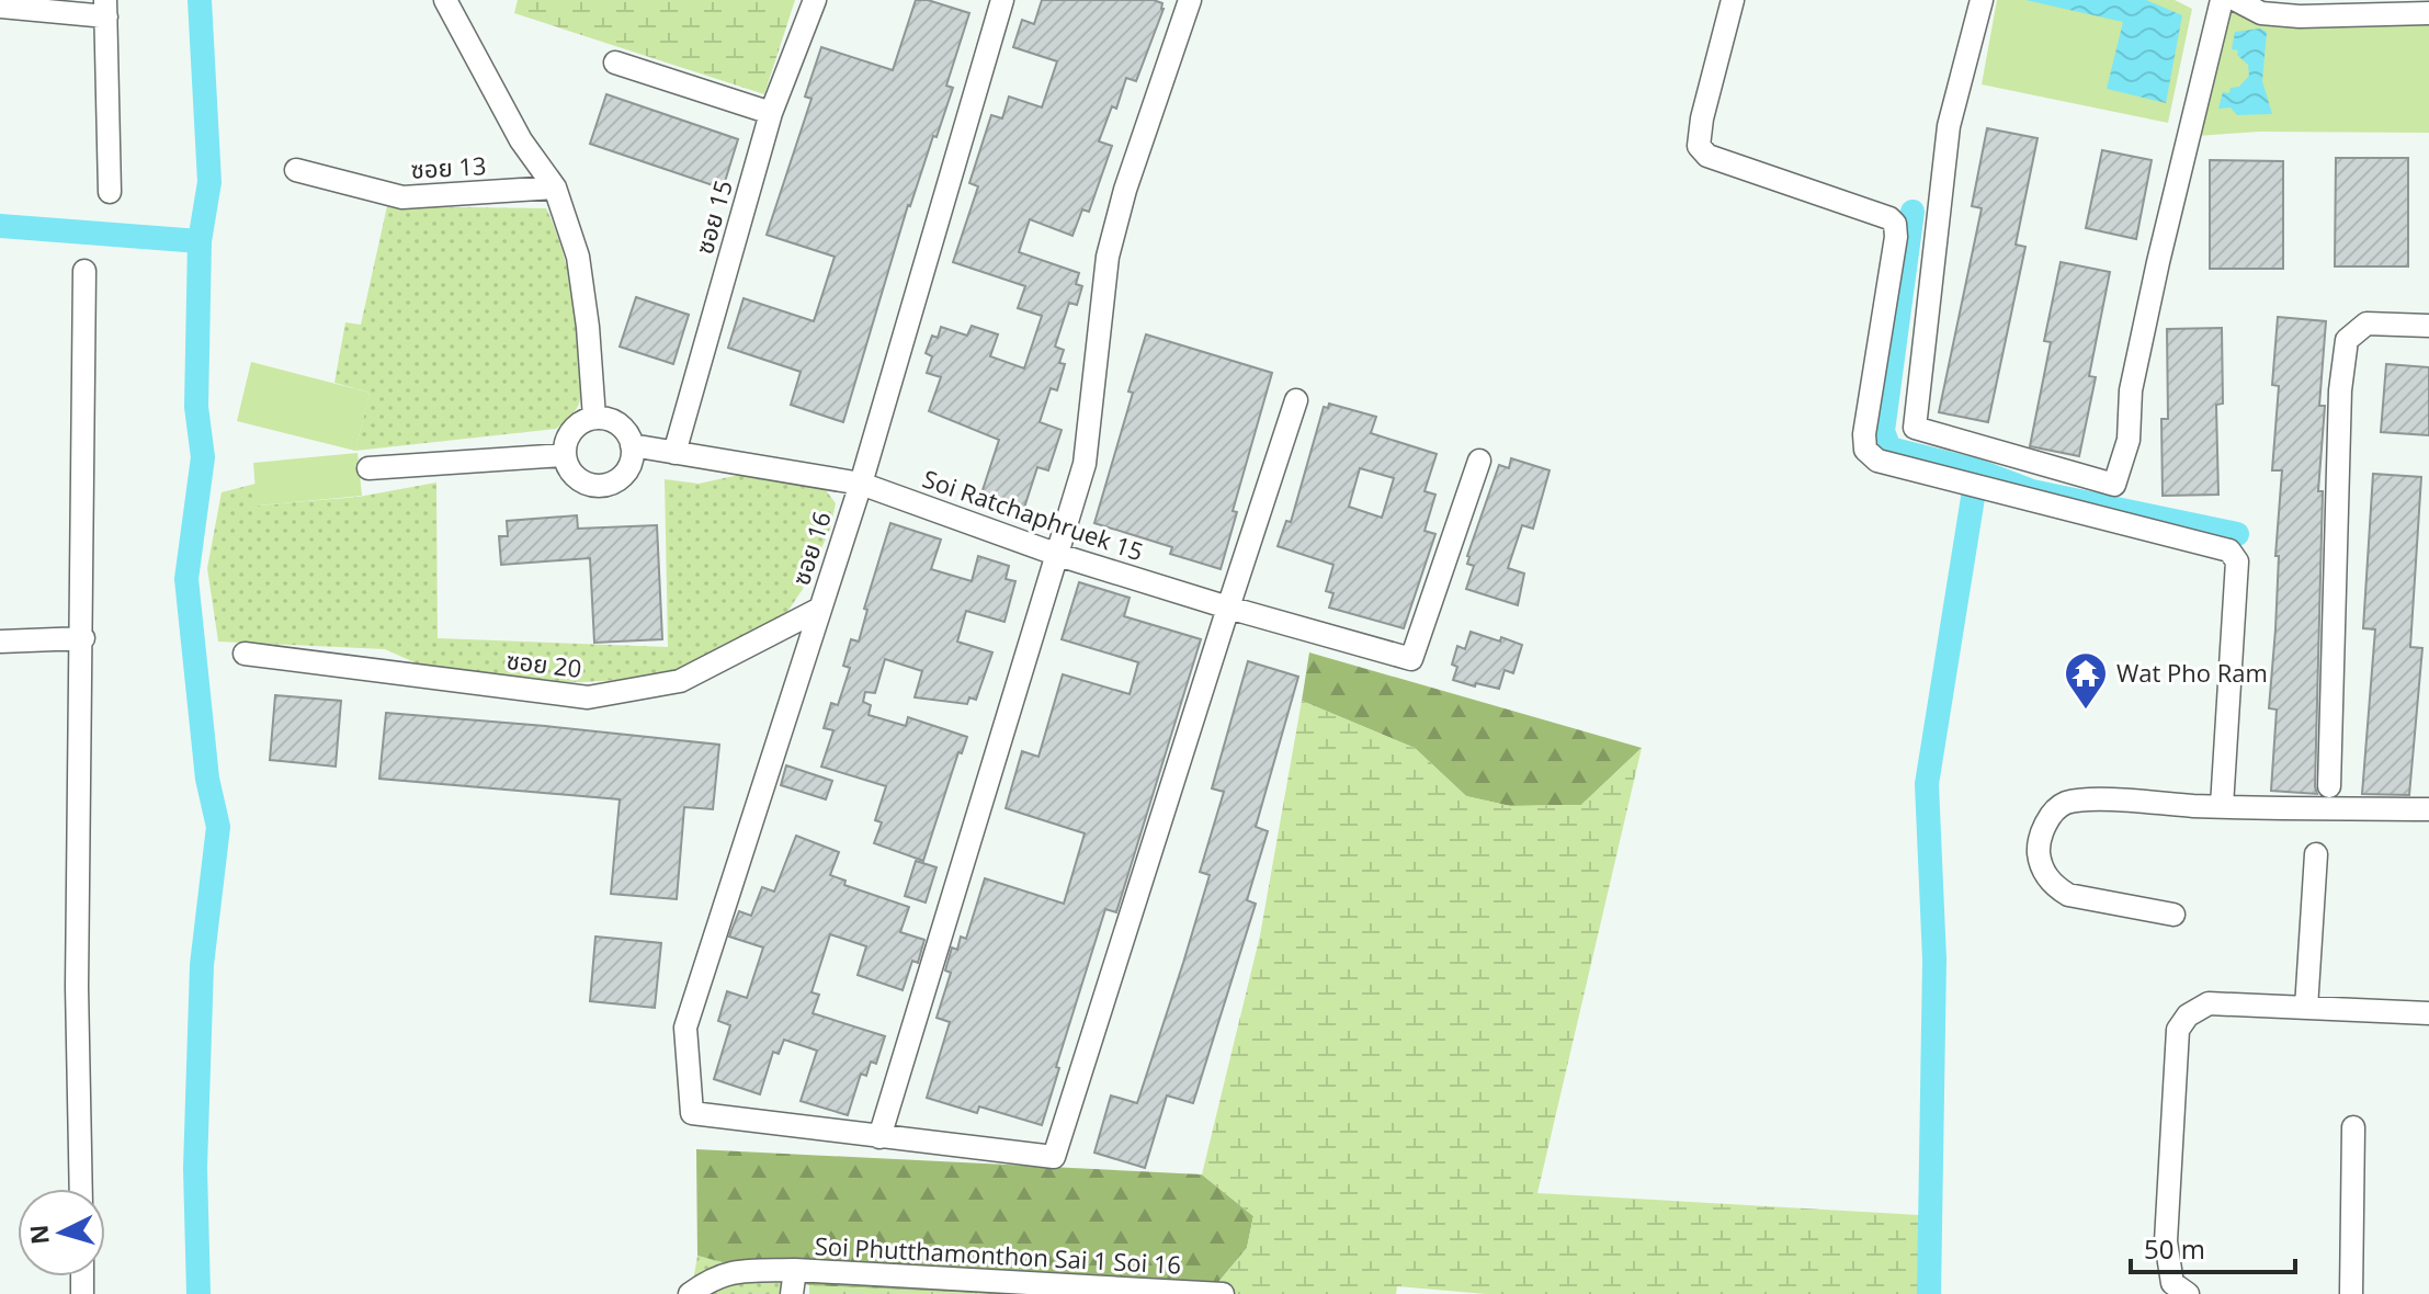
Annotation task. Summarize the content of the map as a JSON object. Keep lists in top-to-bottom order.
{
  "streets": {
    "street": [
      "ซอย 13",
      "ซอย 15",
      "Soi Ratchaphruek 15",
      "ซอย 16",
      "ซอย 20",
      "Soi Phutthamonthon Sai 1 Soi 16"
    ]
  },
  "crossings": [
    ["ซอย 15", "Soi Ratchaphruek 15"],
    ["Soi Ratchaphruek 15", "ซอย 16"],
    ["ซอย 16", "ซอย 20"]
  ],
  "places": {
    "temple": ["Wat Pho Ram"]
  },
  "scale_bar": "50 m",
  "north": "left"
}
